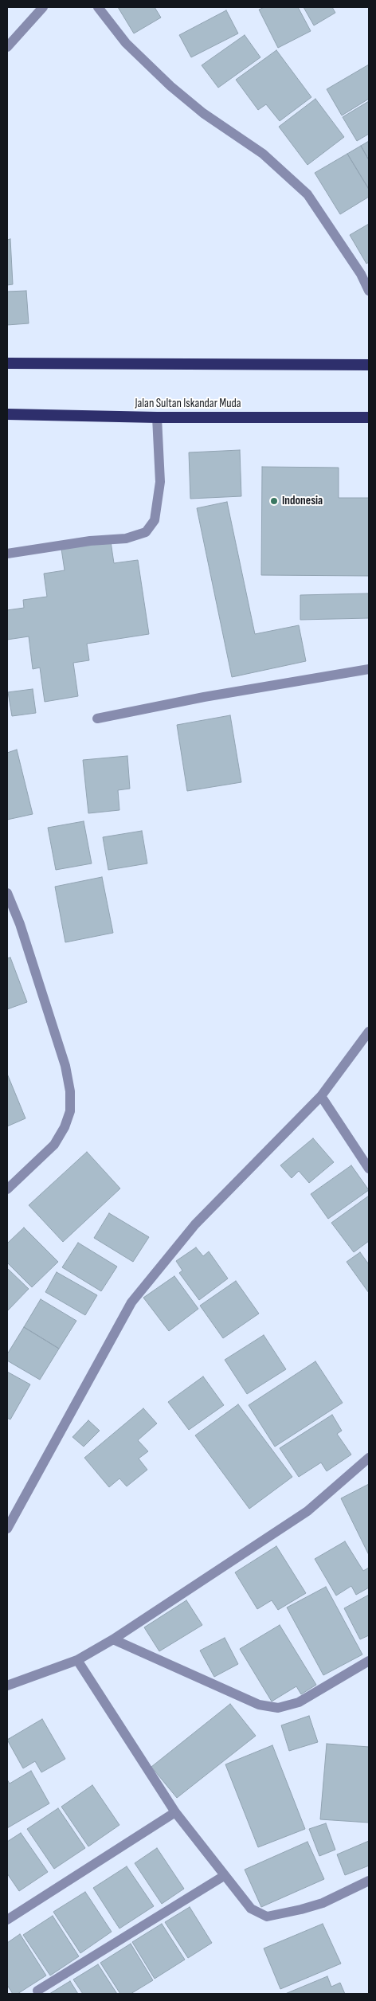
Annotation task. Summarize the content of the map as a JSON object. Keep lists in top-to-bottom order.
{
  "streets": {
    "highway": ["Jalan Sultan Iskandar Muda"]
  },
  "places": ["Indonesia"]
}
